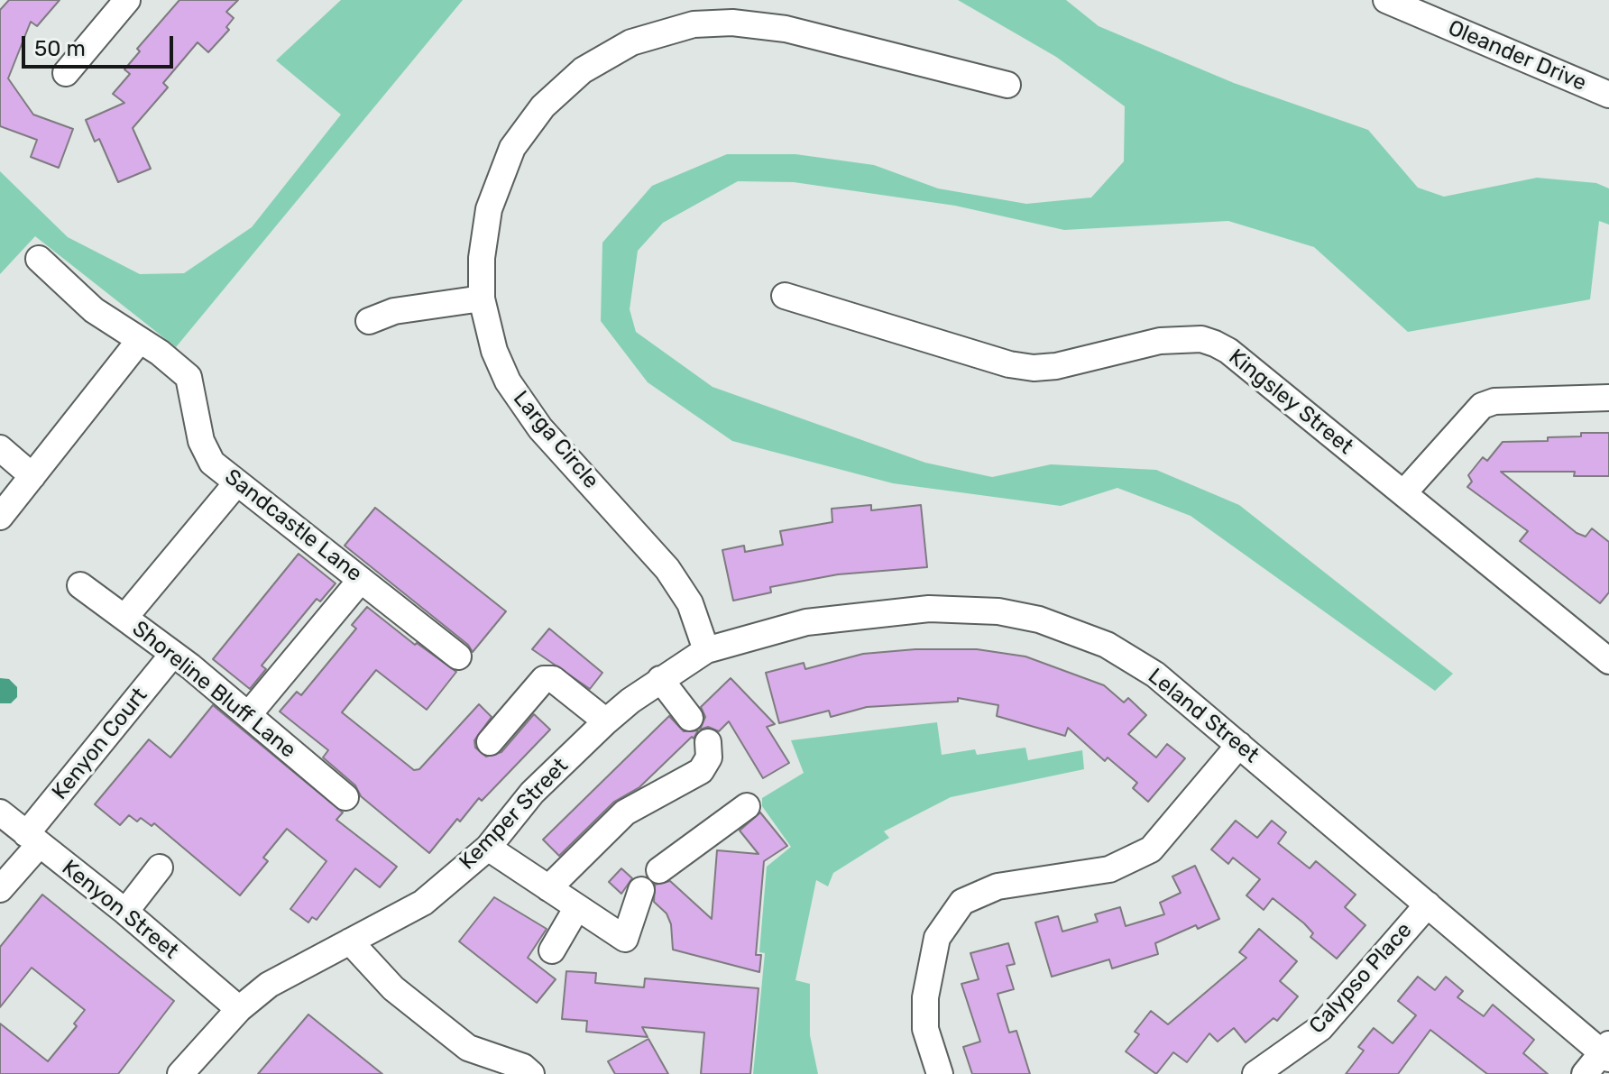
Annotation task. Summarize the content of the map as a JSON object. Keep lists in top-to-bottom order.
{
  "streets": {
    "street": [
      "Oleander Drive",
      "Kingsley Street",
      "Larga Circle",
      "Sandcastle Lane",
      "Shoreline Bluff Lane",
      "Leland Street",
      "Kenyon Court",
      "Kemper Street",
      "Kenyon Street",
      "Calypso Place"
    ]
  },
  "crossings": [
    ["Larga Circle", "Leland Street"],
    ["Larga Circle", "Kemper Street"],
    ["Shoreline Bluff Lane", "Kenyon Court"],
    ["Leland Street", "Kemper Street"],
    ["Leland Street", "Calypso Place"],
    ["Kenyon Court", "Kenyon Street"],
    ["Kemper Street", "Kenyon Street"]
  ],
  "scale_bar": "50 m"
}
